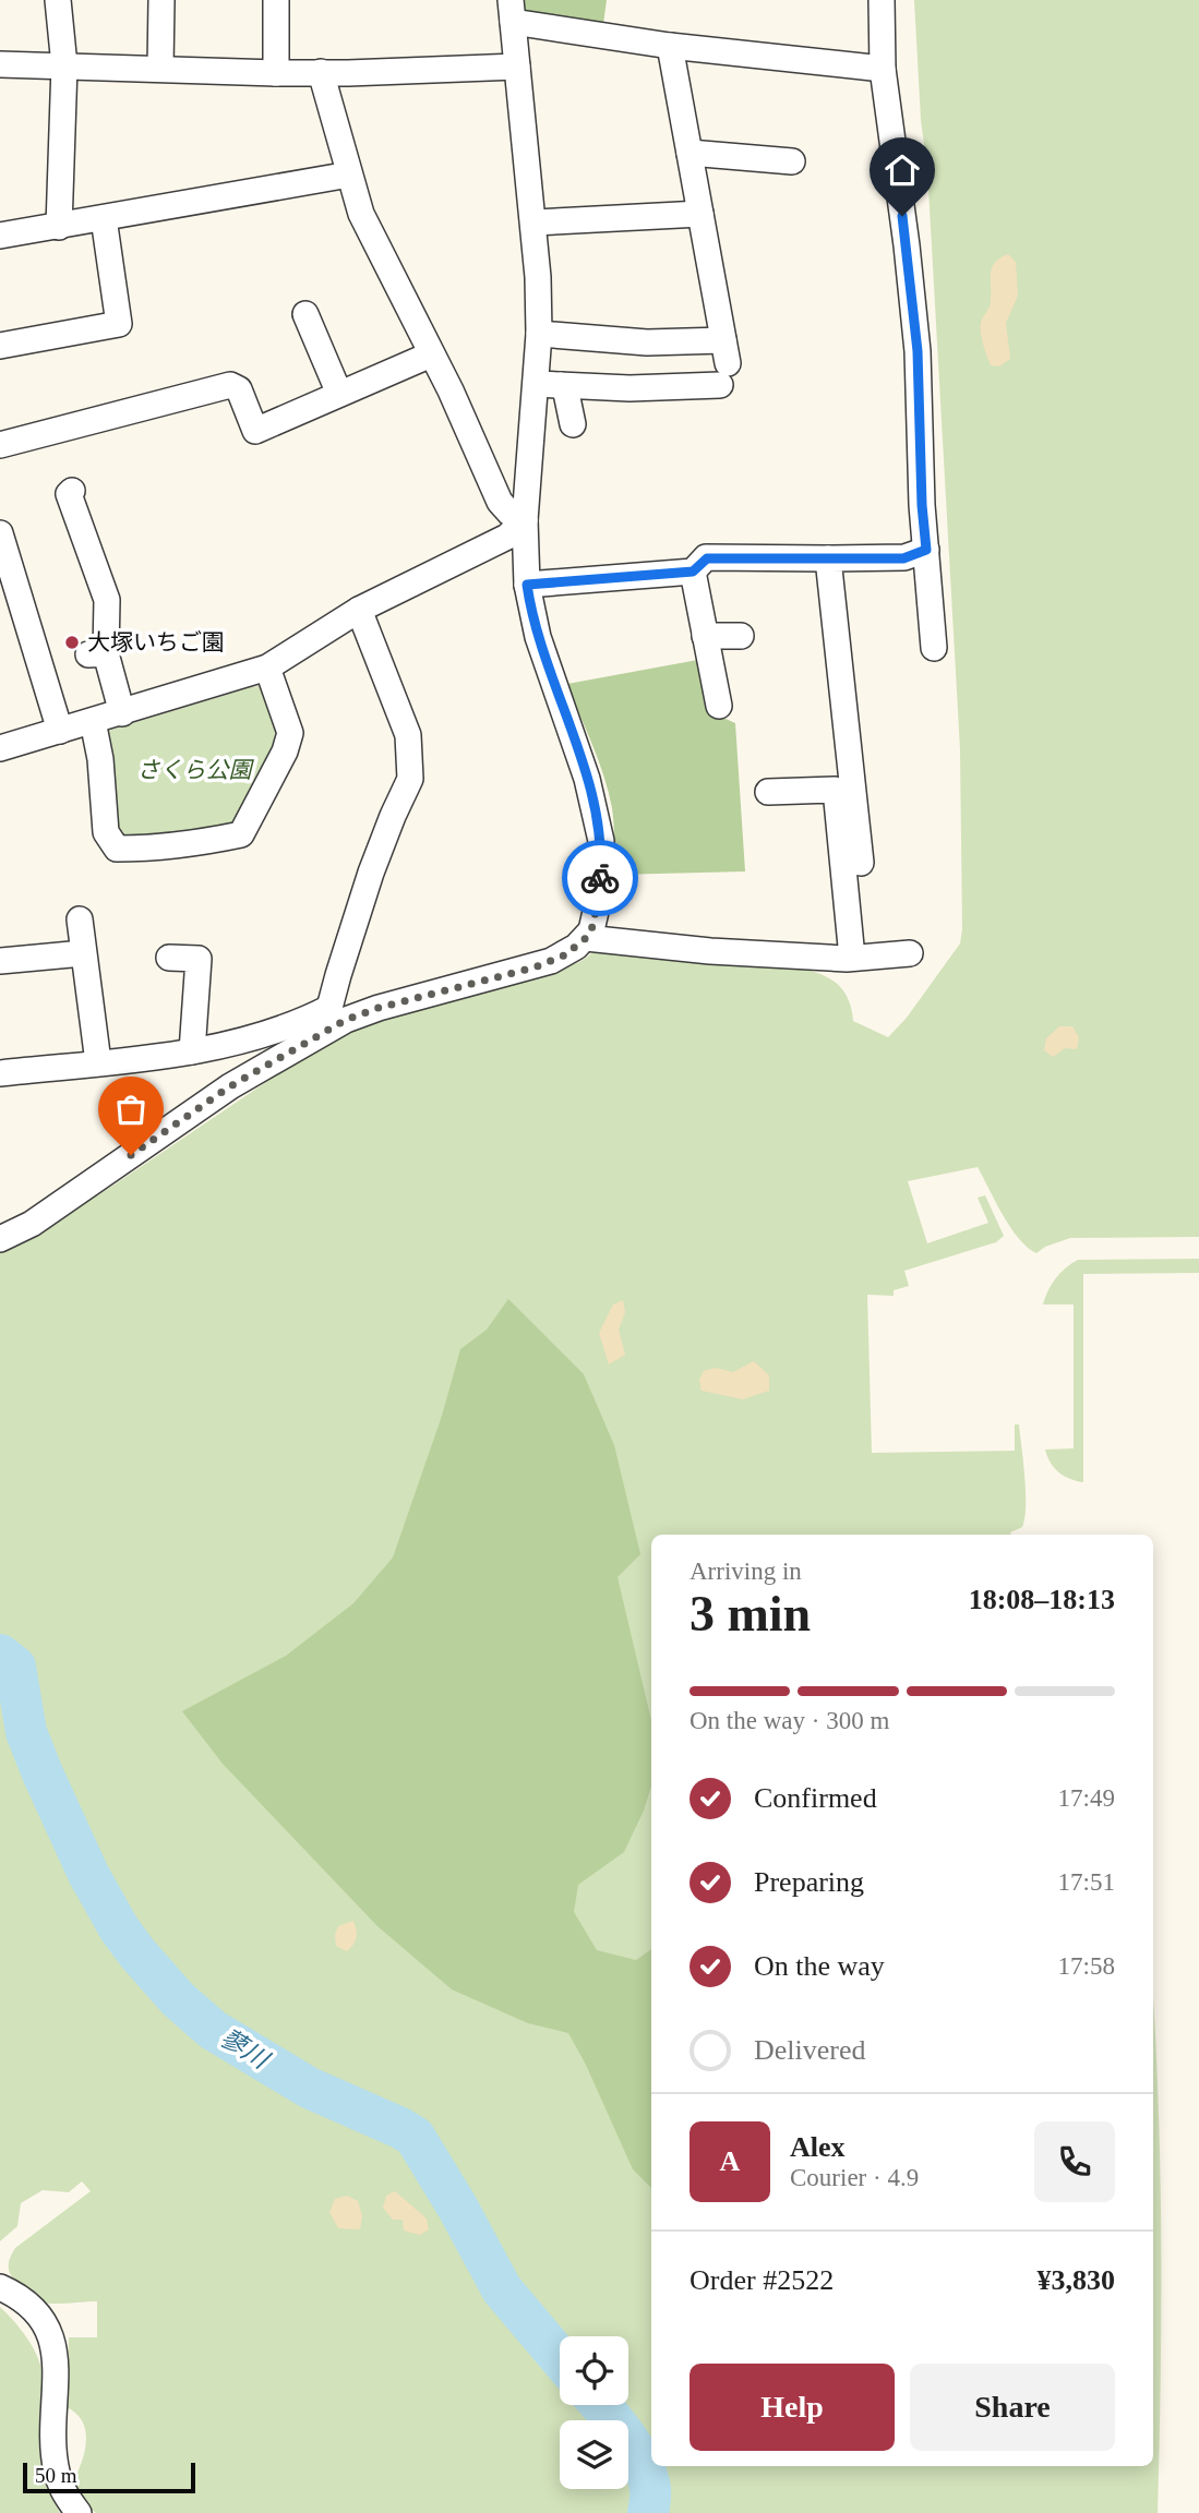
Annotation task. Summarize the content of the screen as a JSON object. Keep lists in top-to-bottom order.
{
  "water": ["蓼川"],
  "parks": ["さくら公園"],
  "places": ["大塚いちご園"],
  "scale_bar": "50 m",
  "page": {
    "heading": ["3 min", "Arriving in", "18:08–18:13"],
    "panel": [
      "Alex",
      "Courier · 4.9",
      "Order #2522",
      "¥3,830"
    ],
    "bar": "On the way · 300 m",
    "list": [
      ["Confirmed", "17:49"],
      ["Preparing", "17:51"],
      ["On the way", "17:58"],
      "Delivered"
    ],
    "round": "A",
    "buttons": ["Help", "Share"],
    "scale": "50 m"
  }
}
